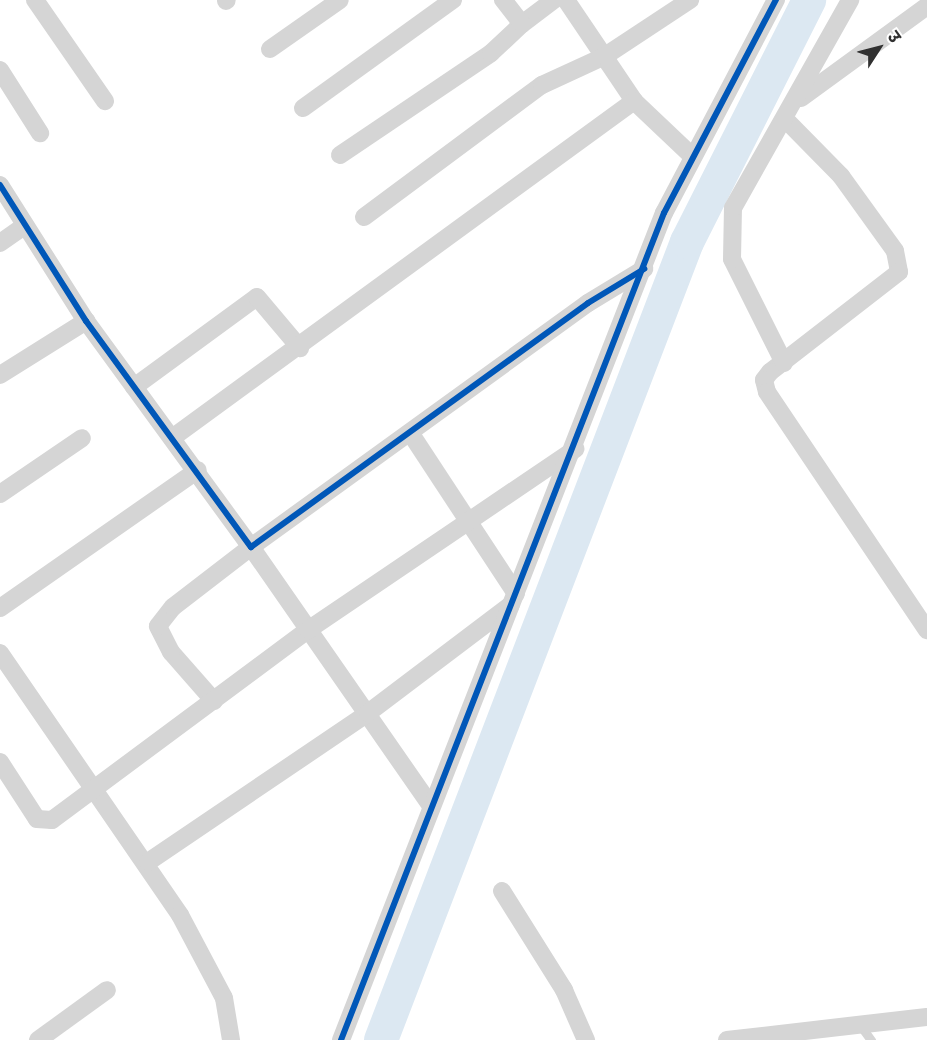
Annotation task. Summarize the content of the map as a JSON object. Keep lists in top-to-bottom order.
{
  "north": "top right"
}
